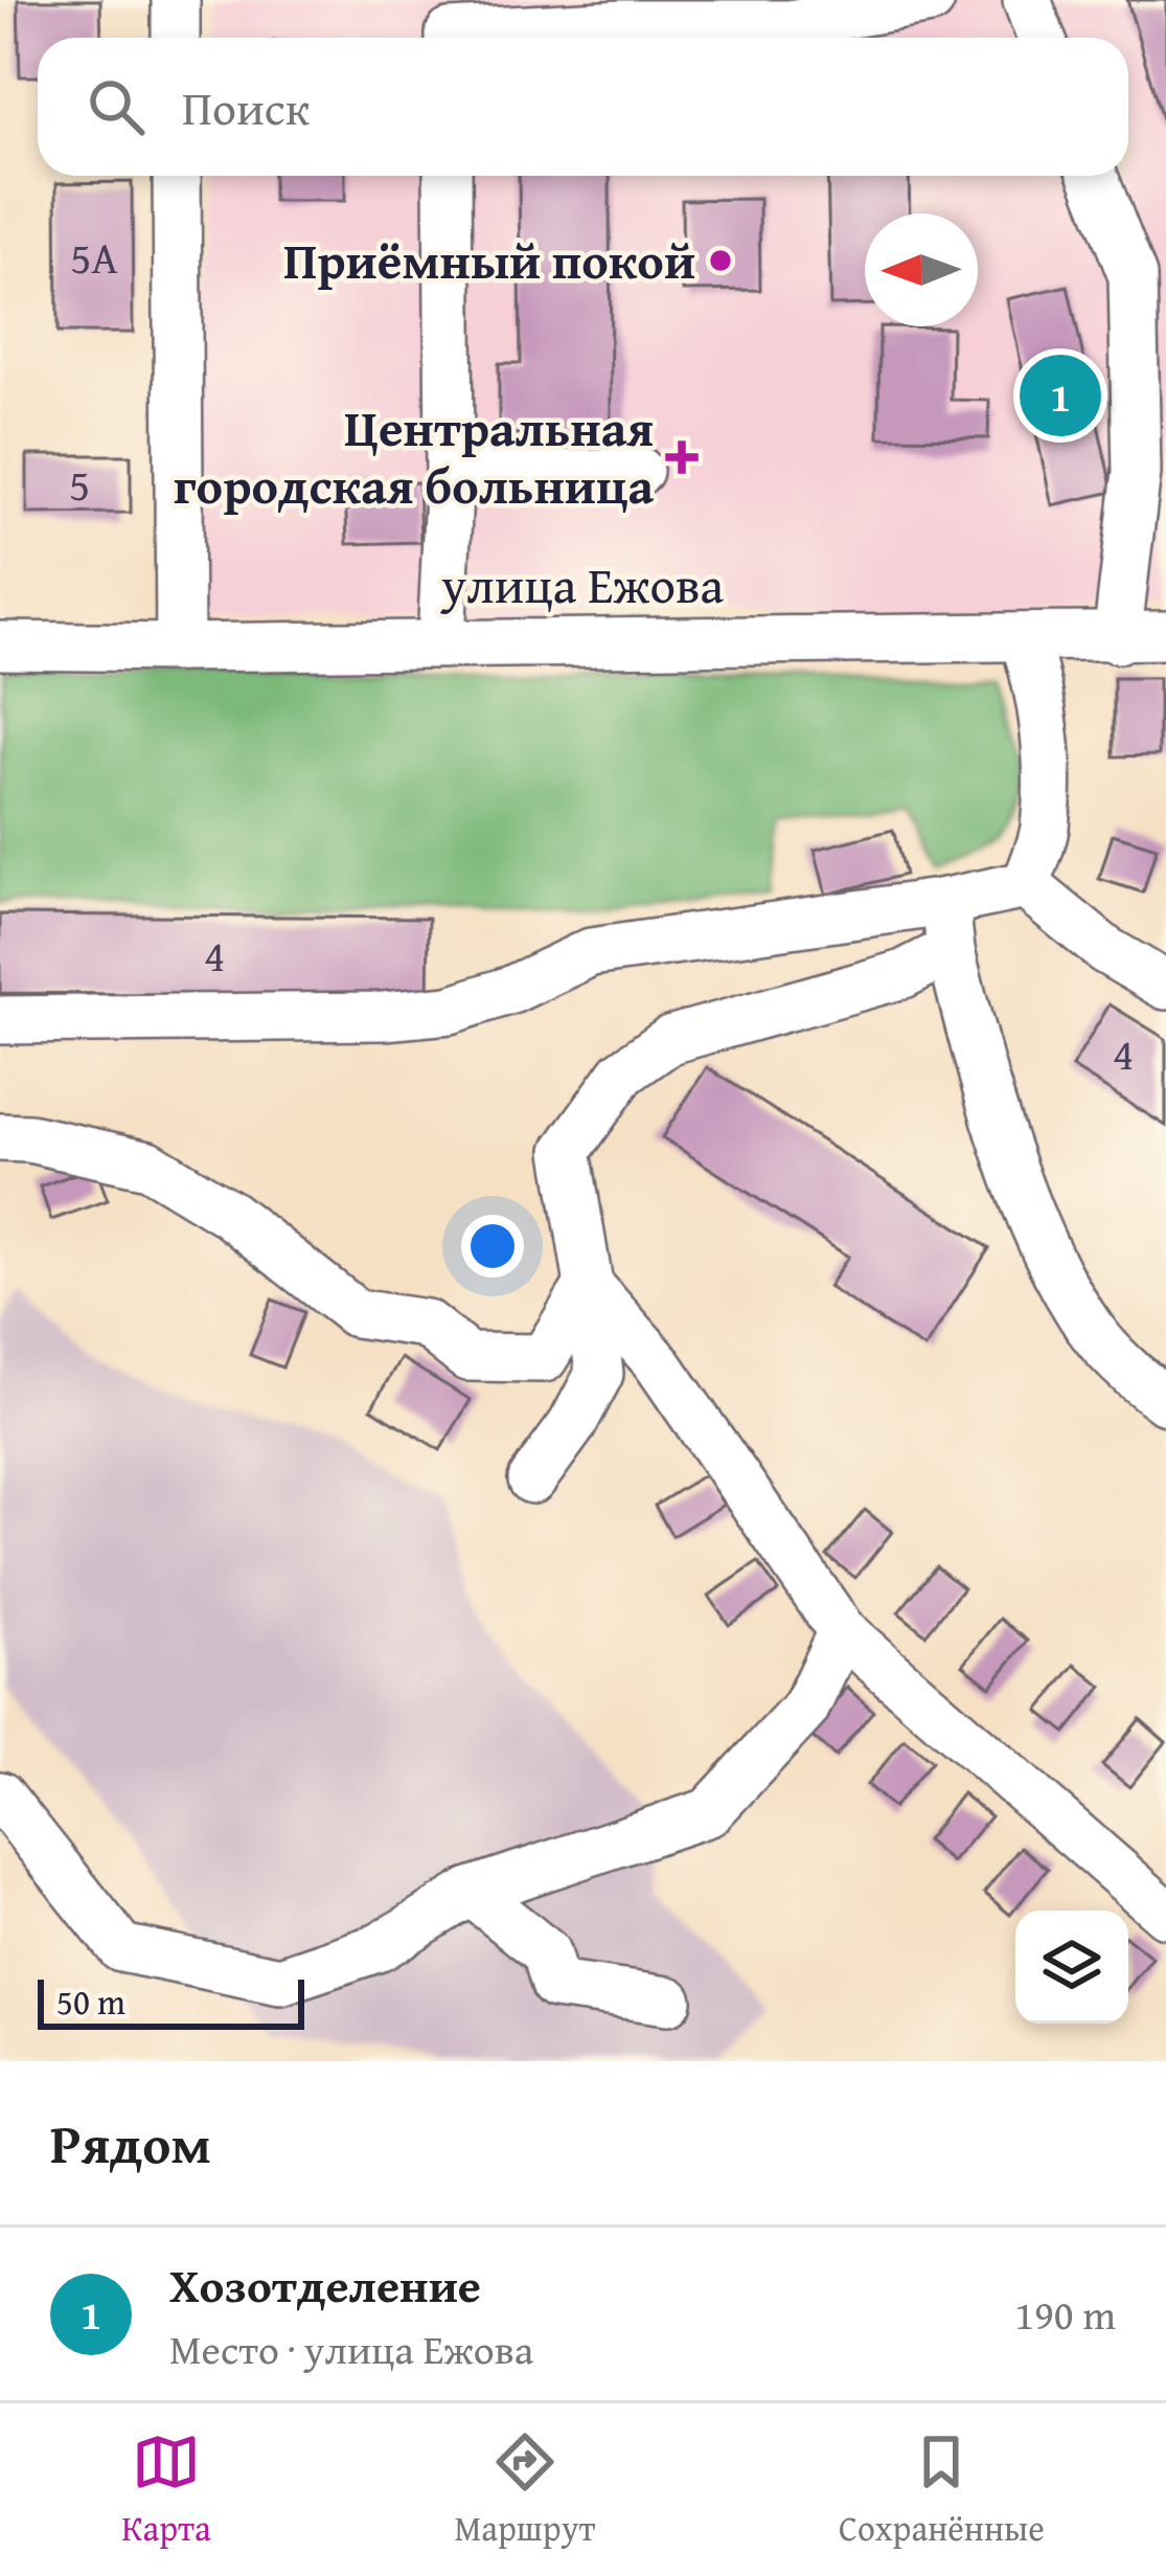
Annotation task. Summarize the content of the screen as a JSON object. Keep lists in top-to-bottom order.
{
  "streets": {
    "street": ["улица Ежова"]
  },
  "places": {
    "other": ["Приёмный покой"],
    "health": ["Центральная городская больница"]
  },
  "house_numbers": [
    "5А",
    "5",
    "4",
    "4"
  ],
  "scale_bar": "50 m",
  "north": "left",
  "page": {
    "search": "Поиск",
    "pins": "1",
    "scale": "50 m",
    "heading": "Рядом",
    "list": [
      {
        "mark": "1",
        "name": "Хозотделение",
        "note": "Место · улица Ежова",
        "value": "190 m"
      }
    ],
    "nav": ["Карта", "Маршрут", "Сохранённые"]
  }
}
